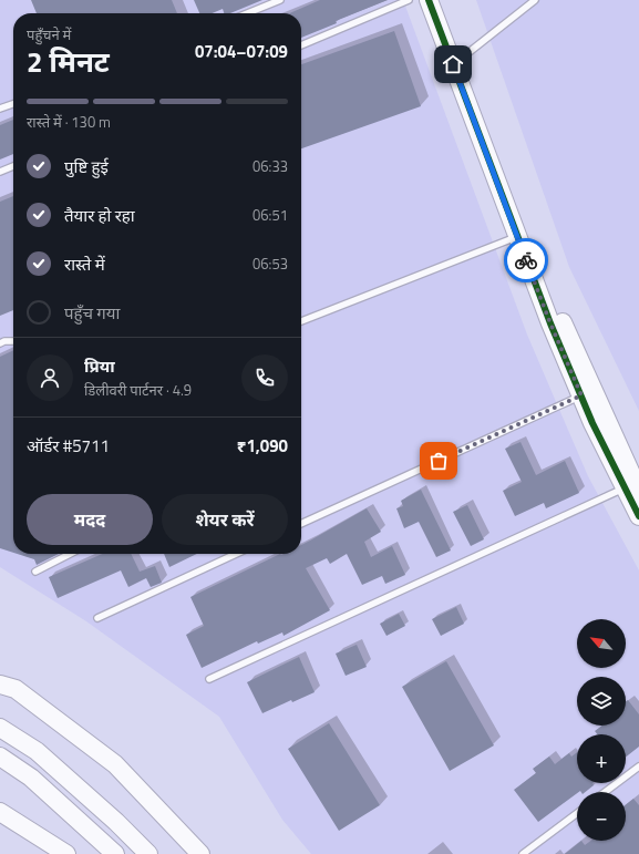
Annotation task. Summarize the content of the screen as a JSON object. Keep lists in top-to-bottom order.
{
  "north": "top left",
  "page": {
    "heading": ["2 मिनट", "पहुँचने में", "07:04–07:09"],
    "panel": [
      "प्रिया",
      "डिलीवरी पार्टनर · 4.9",
      "ऑर्डर #5711",
      "₹1,090"
    ],
    "bar": "रास्ते में · 130 m",
    "list": [
      ["पुष्टि हुई", "06:33"],
      ["तैयार हो रहा", "06:51"],
      ["रास्ते में", "06:53"],
      "पहुँच गया"
    ],
    "buttons": ["मदद", "शेयर करें"],
    "map_buttons": ["+", "−"]
  }
}
